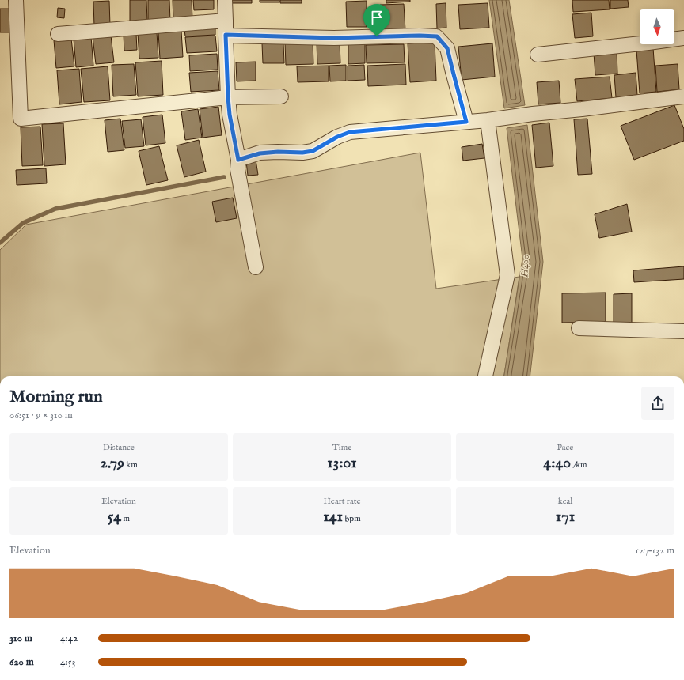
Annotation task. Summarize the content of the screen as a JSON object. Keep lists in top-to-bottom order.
{
  "water": ["H400"],
  "north": "bottom",
  "page": {
    "heading": ["Morning run", "06:51 · 9 × 310 m"],
    "stats": [
      ["Distance", "2.79 km"],
      ["Time", "13:01"],
      ["Pace", "4:40 /km"],
      ["Elevation", "54 m"],
      ["Heart rate", "141 bpm"],
      ["kcal", "171"]
    ],
    "chart": ["Elevation", "127–132 m"],
    "list": [
      {
        "name": "310 m",
        "note": "4:42"
      },
      {
        "name": "620 m",
        "note": "4:53"
      }
    ]
  }
}
